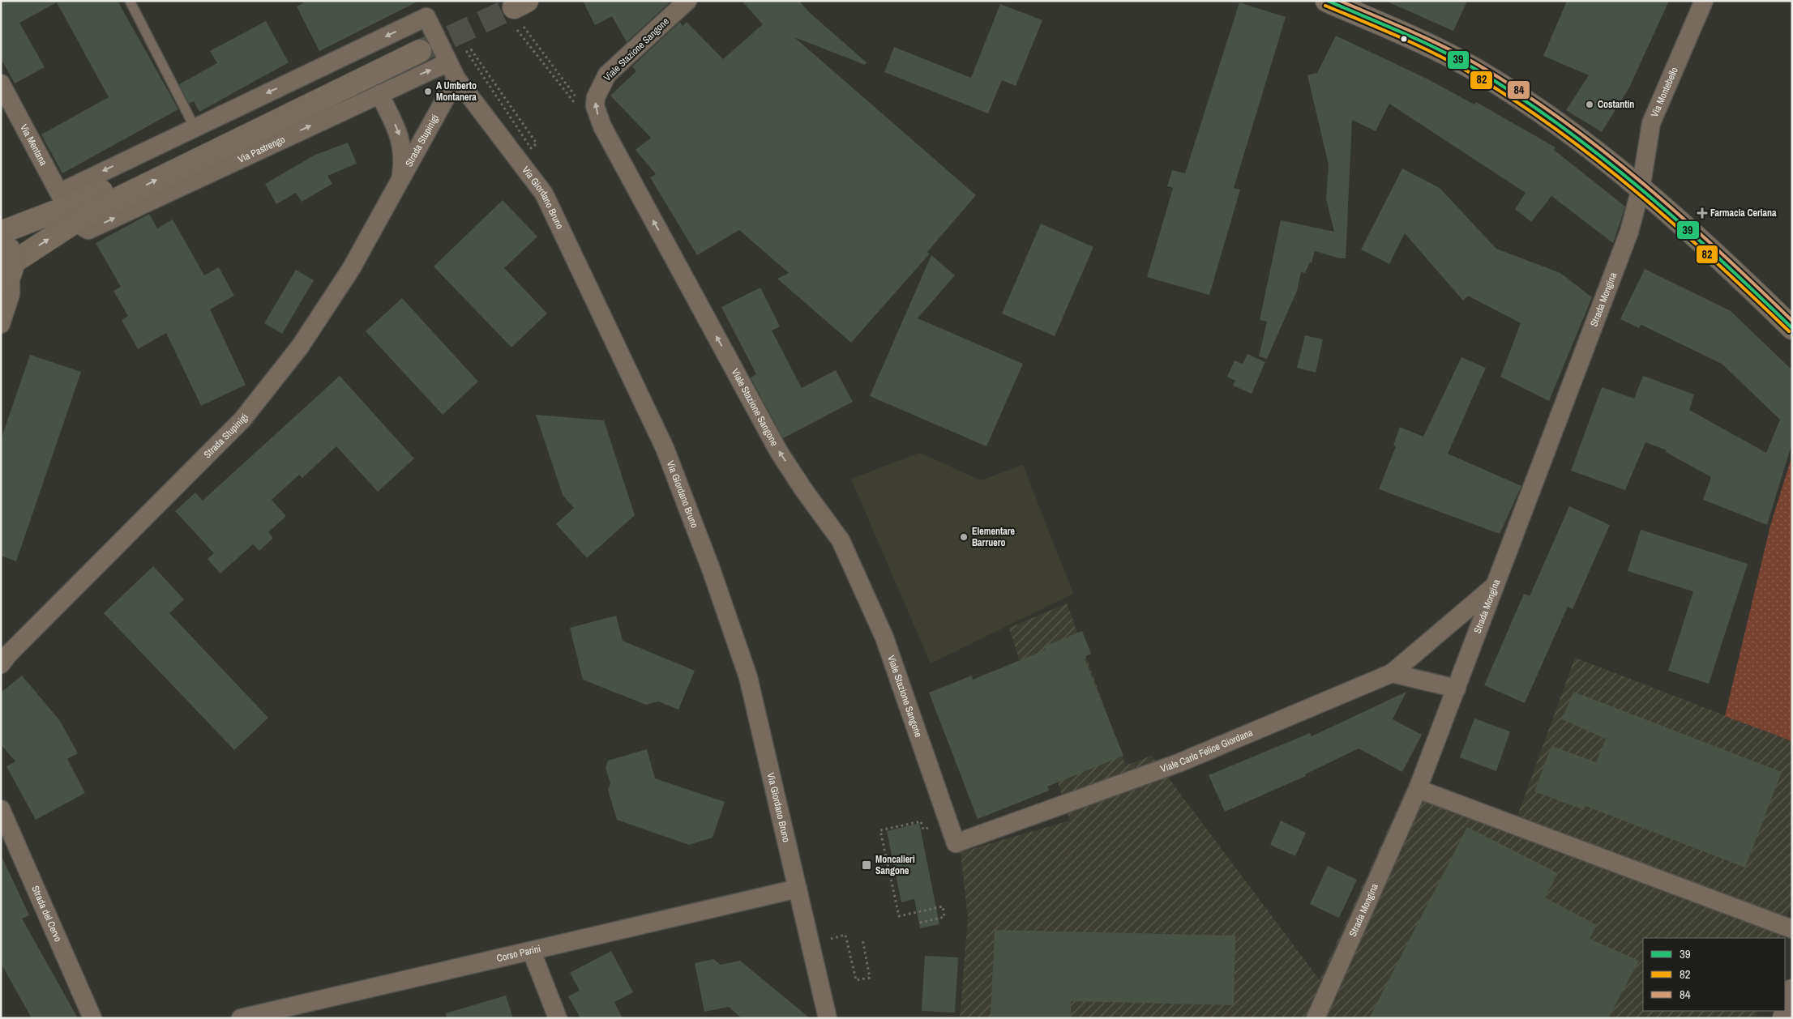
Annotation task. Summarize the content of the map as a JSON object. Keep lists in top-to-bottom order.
{
  "streets": {
    "main road": ["Via Pastrengo"],
    "street": [
      "Viale Stazione Sangone",
      "Via Montebello",
      "Strada Stupinigi",
      "Via Mentana",
      "Via Giordano Bruno",
      "Strada Mongina",
      "Viale Carlo Felice Giordana",
      "Strada del Cervo",
      "Corso Parini"
    ]
  },
  "crossings": [
    ["Viale Stazione Sangone", "Viale Carlo Felice Giordana"],
    ["Via Montebello", "Strada Mongina"],
    ["Strada Stupinigi", "Via Pastrengo"],
    ["Strada Stupinigi", "Via Giordano Bruno"],
    ["Via Mentana", "Via Pastrengo"],
    ["Via Pastrengo", "Via Giordano Bruno"],
    ["Via Giordano Bruno", "Corso Parini"],
    ["Strada Mongina", "Viale Carlo Felice Giordana"]
  ],
  "one_way": ["Viale Stazione Sangone"],
  "places": {
    "other": ["A Umberto Montanera", "Costantin", "Elementare Barruero"],
    "health": ["Farmacia Ceriana"],
    "transit": ["Moncalieri Sangone"]
  },
  "lines": ["transit line 39", "transit line 84", "transit line 82"],
  "legend": ["39", "82", "84"]
}
